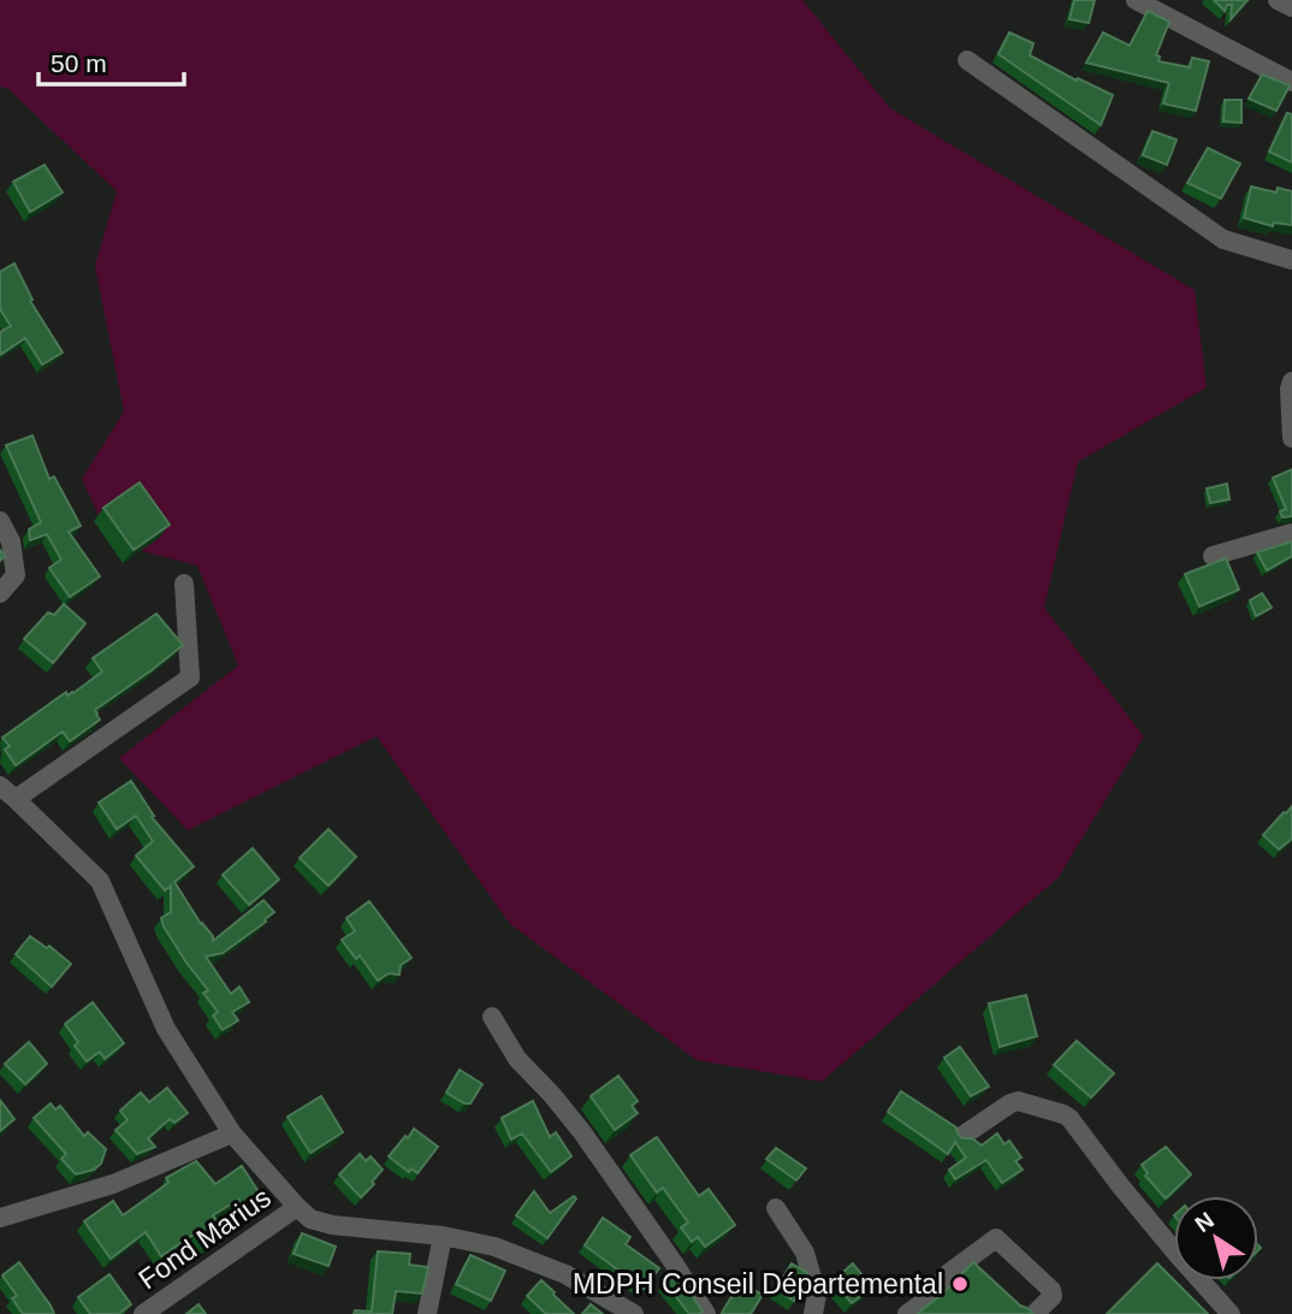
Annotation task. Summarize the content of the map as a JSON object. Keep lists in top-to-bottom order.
{
  "streets": {
    "street": ["Fond Marius"]
  },
  "places": ["MDPH Conseil Départemental"],
  "scale_bar": "50 m",
  "north": "top left"
}
